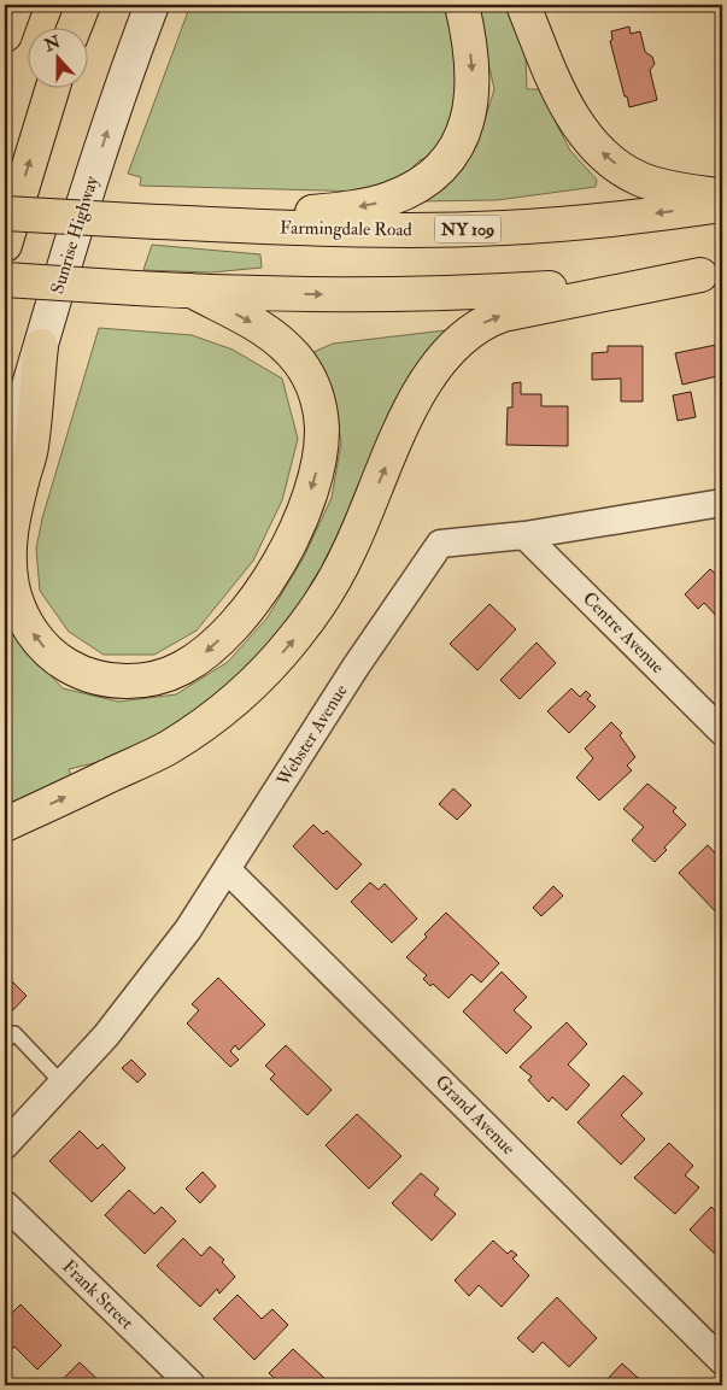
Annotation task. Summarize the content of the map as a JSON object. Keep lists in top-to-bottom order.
{
  "streets": {
    "main road": ["Farmingdale Road", "NY 109", "Sunrise Highway"],
    "street": [
      "Centre Avenue",
      "Webster Avenue",
      "Grand Avenue",
      "Frank Street"
    ]
  },
  "crossings": [
    ["Centre Avenue", "Webster Avenue"],
    ["Webster Avenue", "Grand Avenue"]
  ],
  "north": "top"
}
